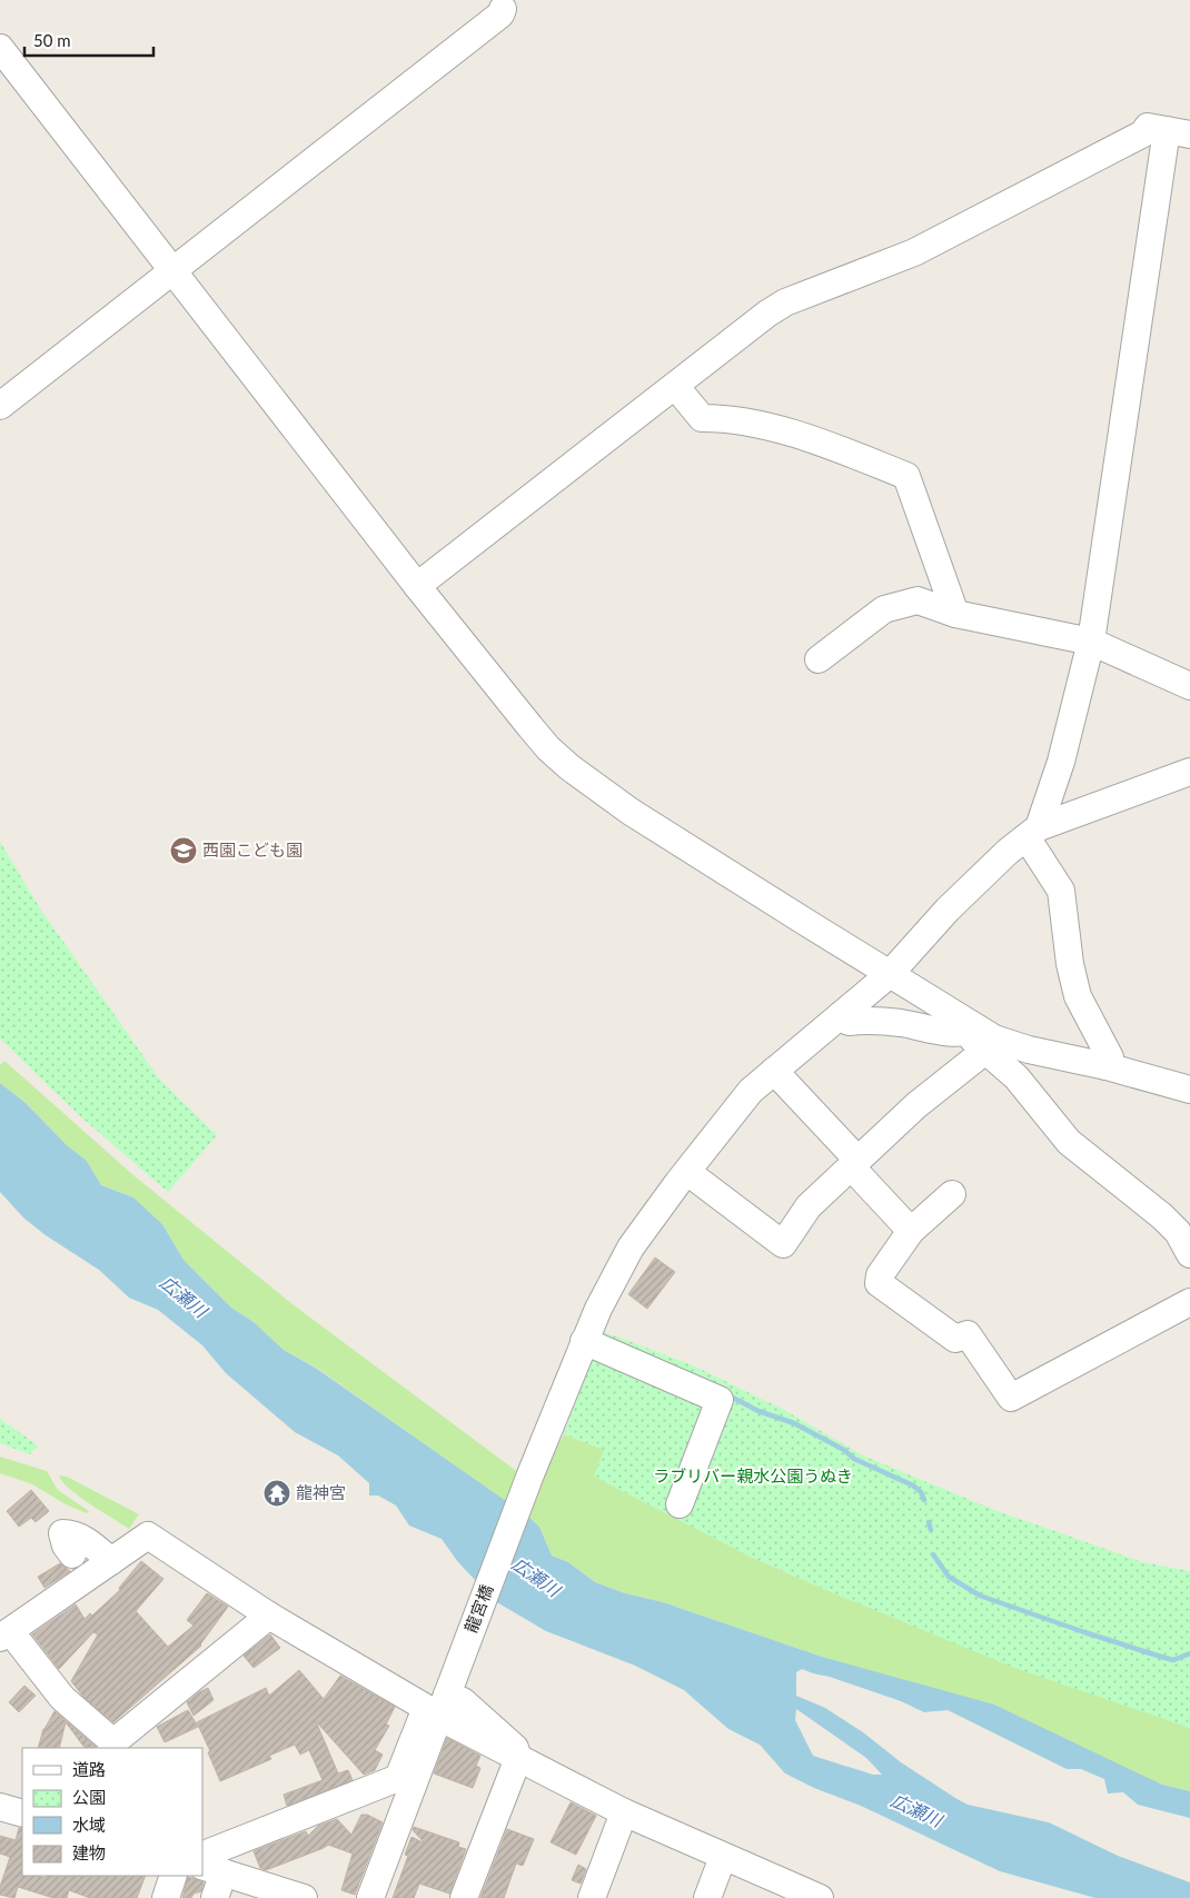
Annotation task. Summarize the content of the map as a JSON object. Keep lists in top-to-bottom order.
{
  "streets": {
    "street": ["龍宮橋"]
  },
  "water": ["広瀬川"],
  "parks": ["ラブリバー親水公園うぬき"],
  "places": {
    "school or university": ["西園こども園"],
    "temple": ["龍神宮"]
  },
  "legend": [
    "道路",
    "公園",
    "水域",
    "建物"
  ],
  "scale_bar": "50 m"
}
